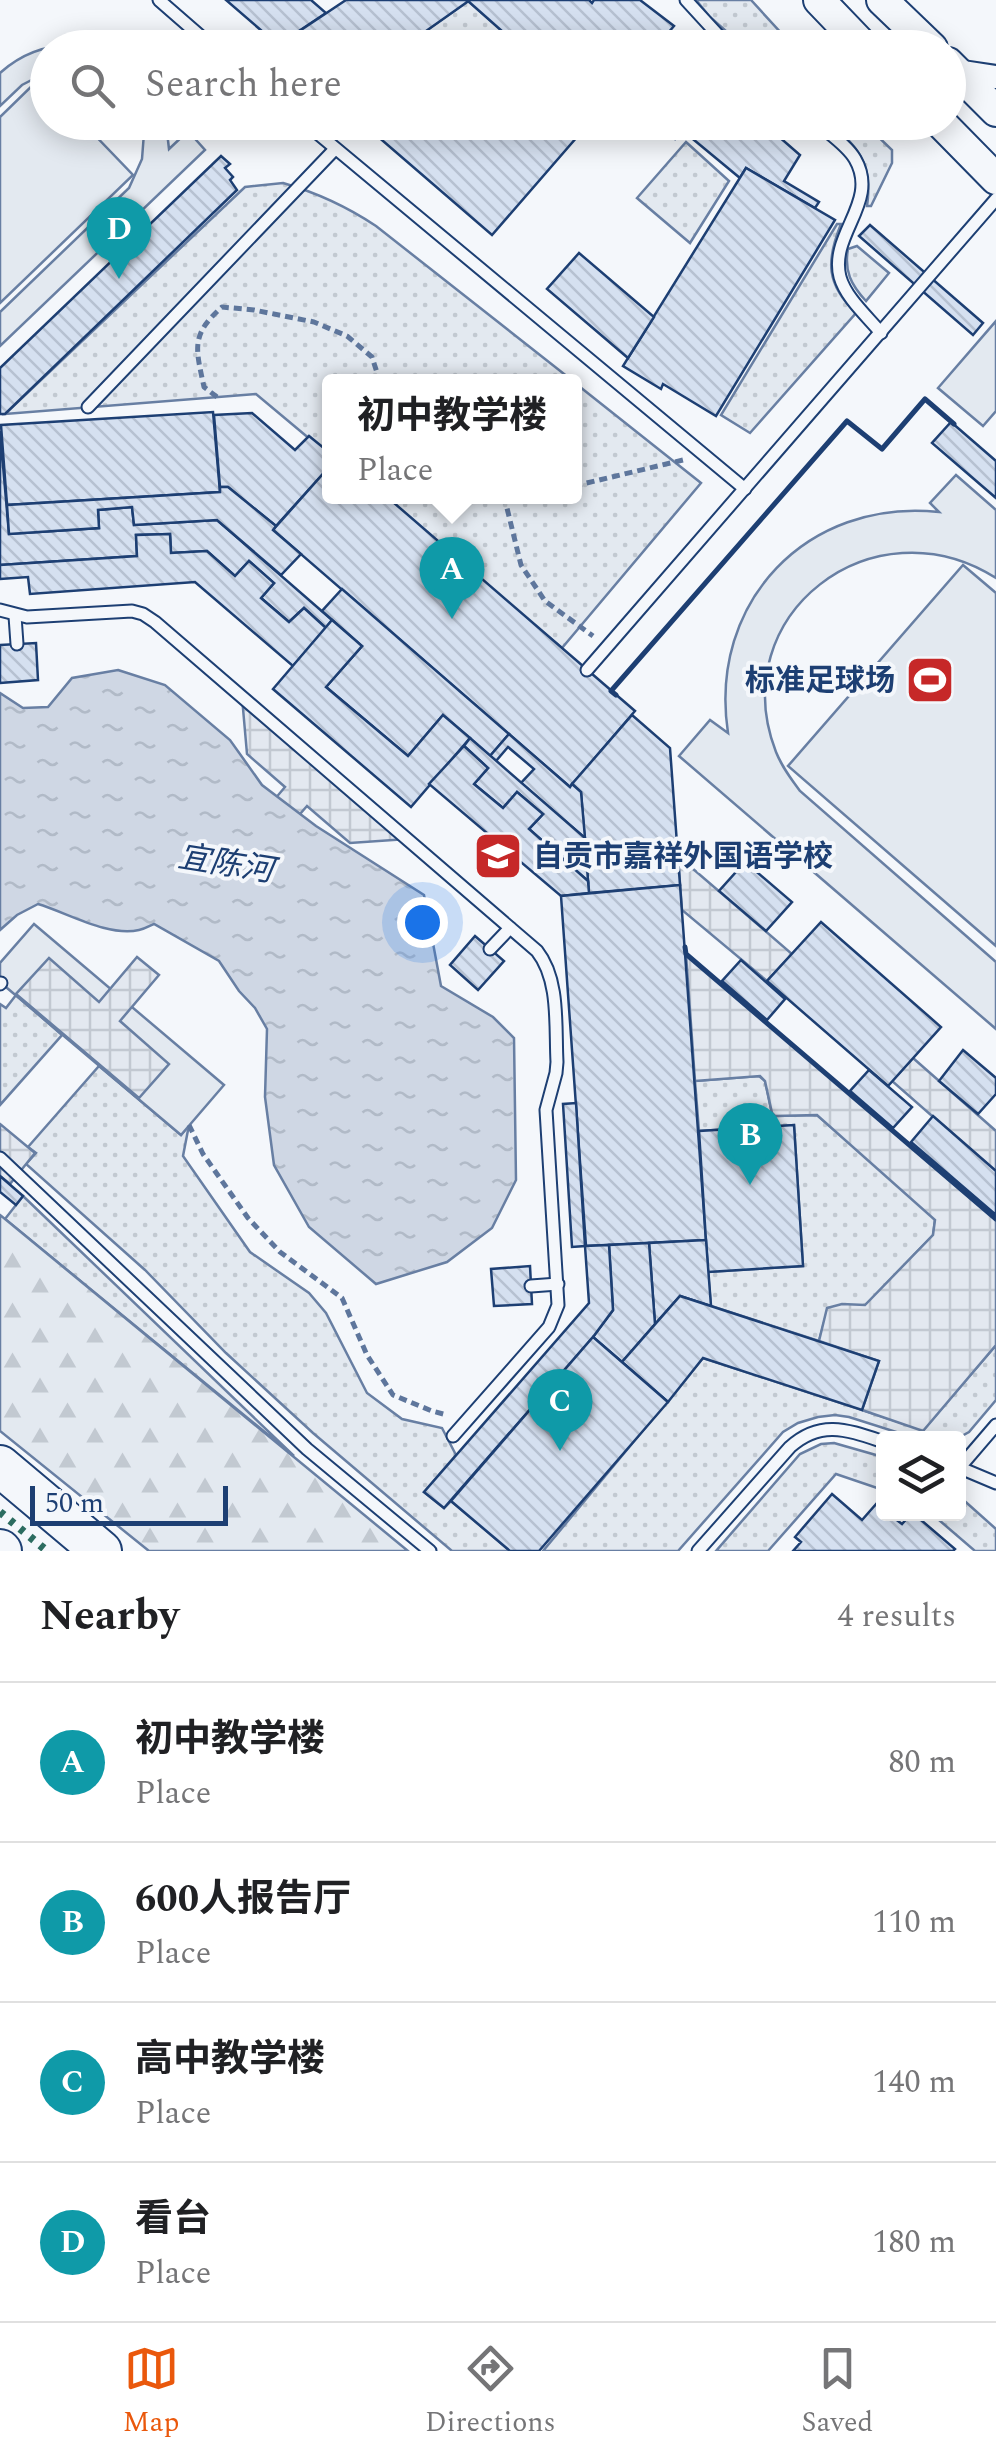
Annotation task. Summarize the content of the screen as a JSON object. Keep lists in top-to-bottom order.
{
  "water": ["宜陈河"],
  "places": {
    "sports": ["标准足球场"],
    "school or university": ["自贡市嘉祥外国语学校"]
  },
  "scale_bar": "50 m",
  "page": {
    "search": "Search here",
    "pins": [
      "D",
      "A",
      "B",
      "C"
    ],
    "popup": ["初中教学楼", "Place"],
    "scale": "50 m",
    "heading": ["Nearby", "4 results"],
    "list": [
      {
        "mark": "A",
        "name": "初中教学楼",
        "note": "Place",
        "value": "80 m"
      },
      {
        "mark": "B",
        "name": "600人报告厅",
        "note": "Place",
        "value": "110 m"
      },
      {
        "mark": "C",
        "name": "高中教学楼",
        "note": "Place",
        "value": "140 m"
      },
      {
        "mark": "D",
        "name": "看台",
        "note": "Place",
        "value": "180 m"
      }
    ],
    "nav": ["Map", "Directions", "Saved"]
  }
}
